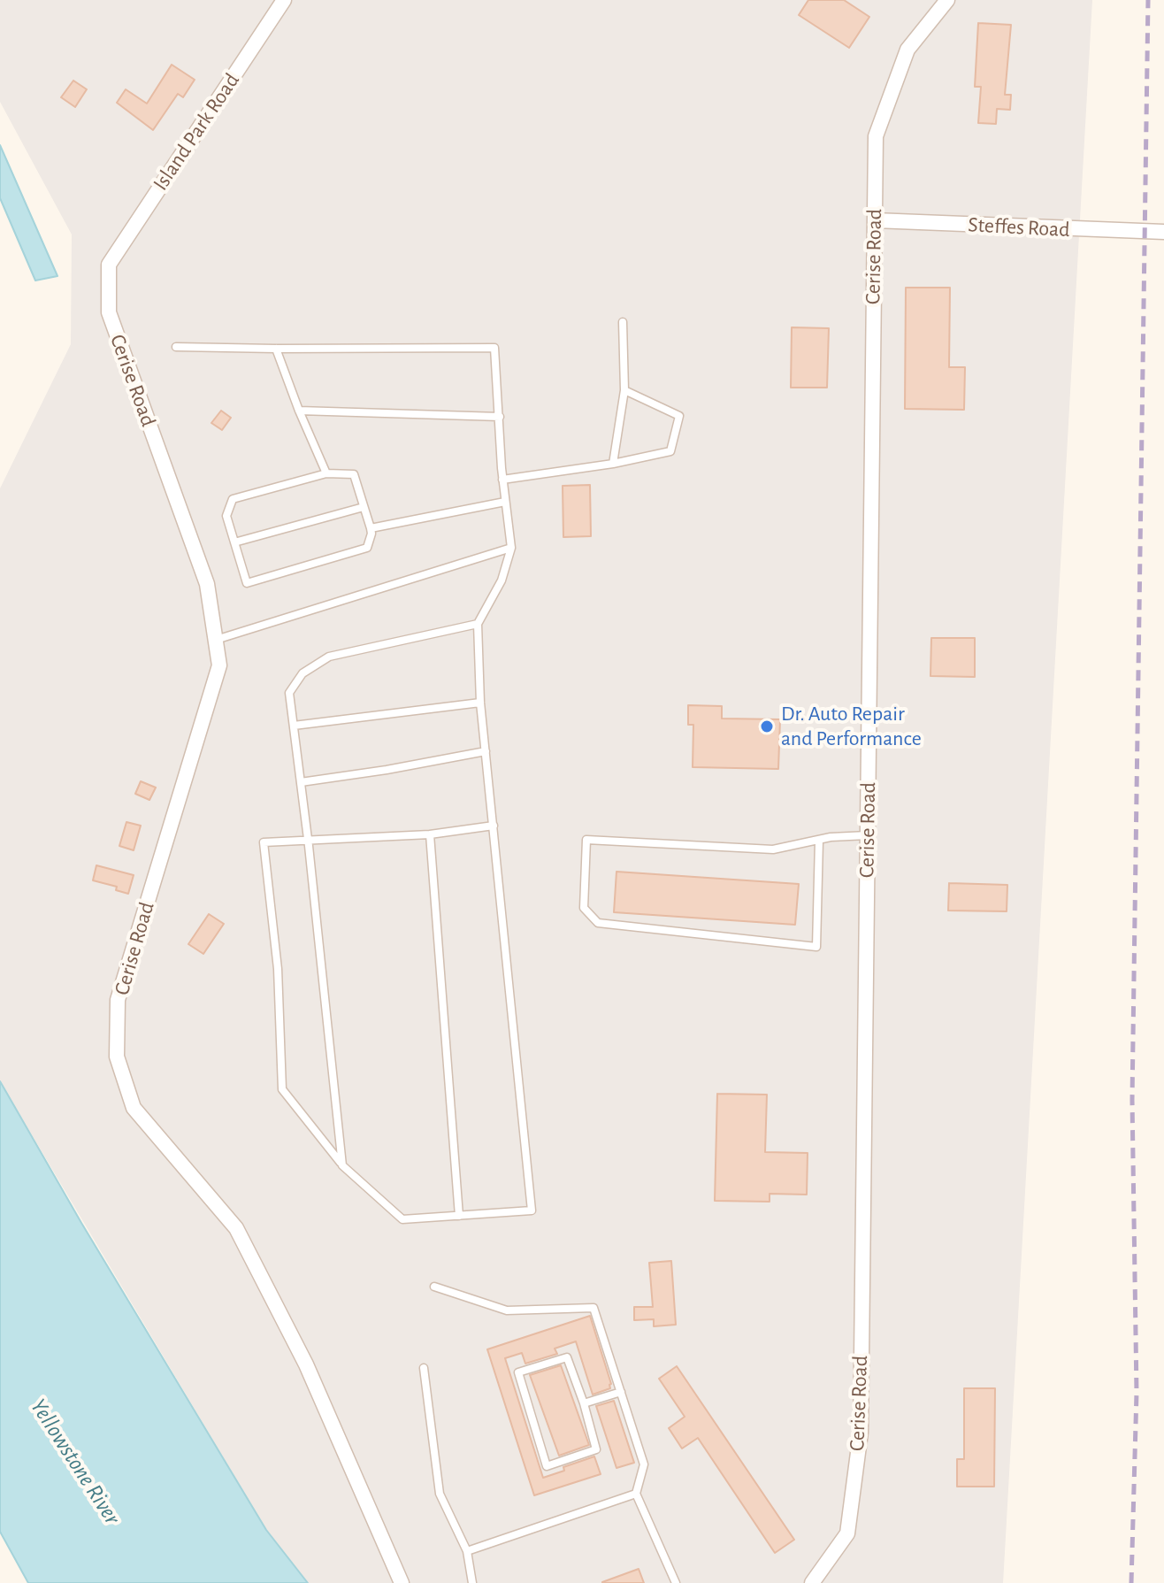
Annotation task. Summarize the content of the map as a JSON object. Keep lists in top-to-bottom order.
{
  "streets": {
    "street": ["Island Park Road", "Steffes Road", "Cerise Road"]
  },
  "crossings": [
    ["Island Park Road", "Cerise Road"],
    ["Steffes Road", "Cerise Road"]
  ],
  "water": ["Yellowstone River"],
  "places": ["Dr. Auto Repair and Performance"]
}
